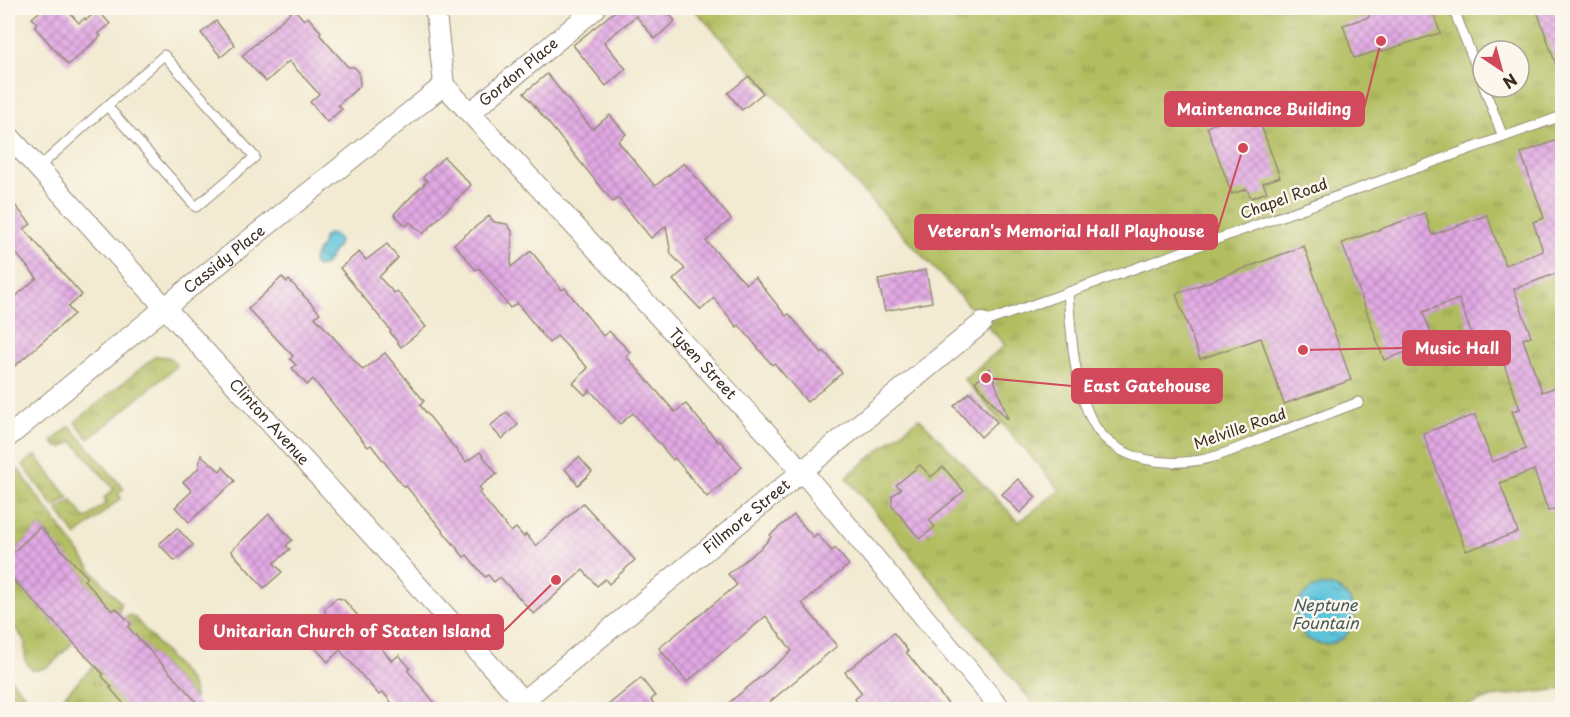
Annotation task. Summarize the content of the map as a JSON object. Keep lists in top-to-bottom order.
{
  "streets": {
    "street": [
      "Gordon Place",
      "Cassidy Place",
      "Tysen Street",
      "Clinton Avenue",
      "Fillmore Street"
    ],
    "lane": ["Chapel Road", "Melville Road"]
  },
  "crossings": [
    ["Gordon Place", "Tysen Street"],
    ["Chapel Road", "Melville Road"],
    ["Chapel Road", "Fillmore Street"],
    ["Cassidy Place", "Tysen Street"],
    ["Cassidy Place", "Clinton Avenue"],
    ["Tysen Street", "Fillmore Street"],
    ["Clinton Avenue", "Fillmore Street"]
  ],
  "water": ["Neptune Fountain"],
  "places": [
    "Maintenance Building",
    "Veteran's Memorial Hall Playhouse",
    "Music Hall",
    "East Gatehouse",
    "Unitarian Church of Staten Island"
  ],
  "north": "bottom right"
}
